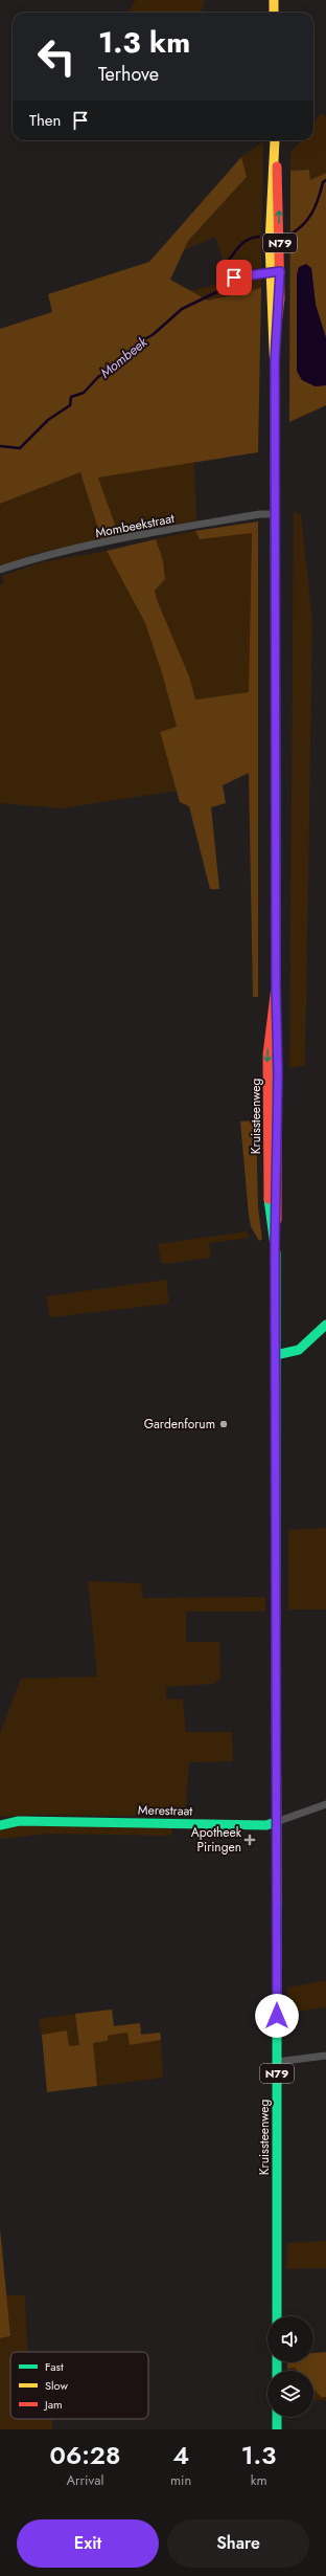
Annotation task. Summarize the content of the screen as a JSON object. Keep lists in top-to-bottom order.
{
  "streets": {
    "main road": ["N79", "Kruissteenweg", "Merestraat"],
    "street": ["Mombeekstraat"]
  },
  "crossings": [
    ["Mombeekstraat", "Kruissteenweg"],
    ["Kruissteenweg", "Merestraat"]
  ],
  "water": ["Mombeek"],
  "places": {
    "other": ["Gardenforum"],
    "health": ["Apotheek Piringen"]
  },
  "legend": ["Fast", "Slow", "Jam"],
  "page": {
    "turn": ["1.3 km", "Terhove"],
    "then": "Then",
    "eta": [
      "06:28",
      "Arrival",
      "4",
      "min",
      "1.3",
      "km"
    ],
    "buttons": ["Exit", "Share"]
  }
}
